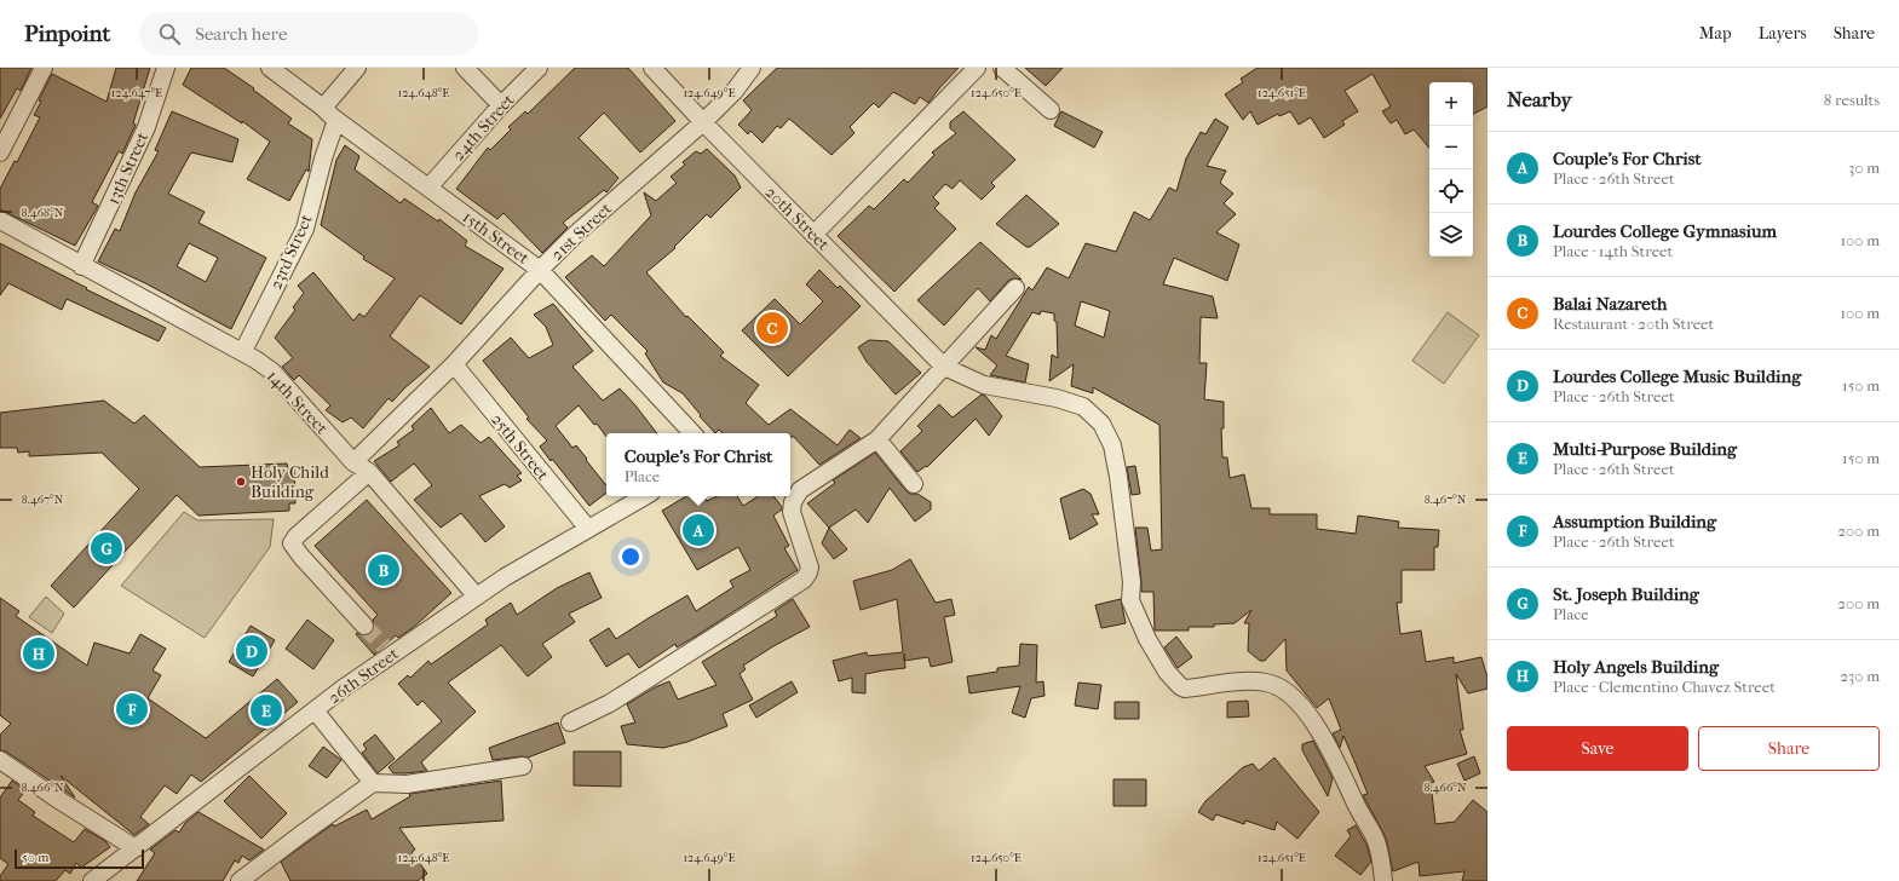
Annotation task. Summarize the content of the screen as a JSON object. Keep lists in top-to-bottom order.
{
  "streets": {
    "street": [
      "24th Street",
      "13th Street",
      "20th Street",
      "21st Street",
      "15th Street",
      "23rd Street",
      "14th Street",
      "25th Street",
      "26th Street"
    ]
  },
  "crossings": [
    ["24th Street", "15th Street"],
    ["13th Street", "14th Street"],
    ["20th Street", "21st Street"],
    ["21st Street", "15th Street"],
    ["21st Street", "14th Street"],
    ["21st Street", "25th Street"],
    ["15th Street", "23rd Street"],
    ["23rd Street", "14th Street"],
    ["14th Street", "26th Street"],
    ["25th Street", "26th Street"]
  ],
  "places": ["Holy Child Building"],
  "scale_bar": "50 m",
  "page": {
    "header": "Pinpoint",
    "search": "Search here",
    "nav": ["Map", "Layers", "Share"],
    "heading": ["Nearby", "8 results"],
    "map_buttons": ["+", "−"],
    "list": [
      {
        "mark": "A",
        "name": "Couple's For Christ",
        "note": "Place · 26th Street",
        "value": "30 m"
      },
      {
        "mark": "B",
        "name": "Lourdes College Gymnasium",
        "note": "Place · 14th Street",
        "value": "100 m"
      },
      {
        "mark": "C",
        "name": "Balai Nazareth",
        "note": "Restaurant · 20th Street",
        "value": "100 m"
      },
      {
        "mark": "D",
        "name": "Lourdes College Music Building",
        "note": "Place · 26th Street",
        "value": "150 m"
      },
      {
        "mark": "E",
        "name": "Multi-Purpose Building",
        "note": "Place · 26th Street",
        "value": "150 m"
      },
      {
        "mark": "F",
        "name": "Assumption Building",
        "note": "Place · 26th Street",
        "value": "200 m"
      },
      {
        "mark": "G",
        "name": "St. Joseph Building",
        "note": "Place",
        "value": "200 m"
      },
      {
        "mark": "H",
        "name": "Holy Angels Building",
        "note": "Place · Clementino Chavez Street",
        "value": "230 m"
      }
    ],
    "pins": [
      "C",
      "A",
      "G",
      "B",
      "D",
      "H",
      "F",
      "E"
    ],
    "popup": ["Couple's For Christ", "Place"],
    "buttons": ["Save", "Share"],
    "scale": "50 m"
  },
  "coordinates": [
    "124.647°E",
    "124.648°E",
    "124.649°E",
    "124.650°E",
    "124.651°E",
    "8.468°N",
    "8.467°N",
    "8.466°N"
  ]
}
